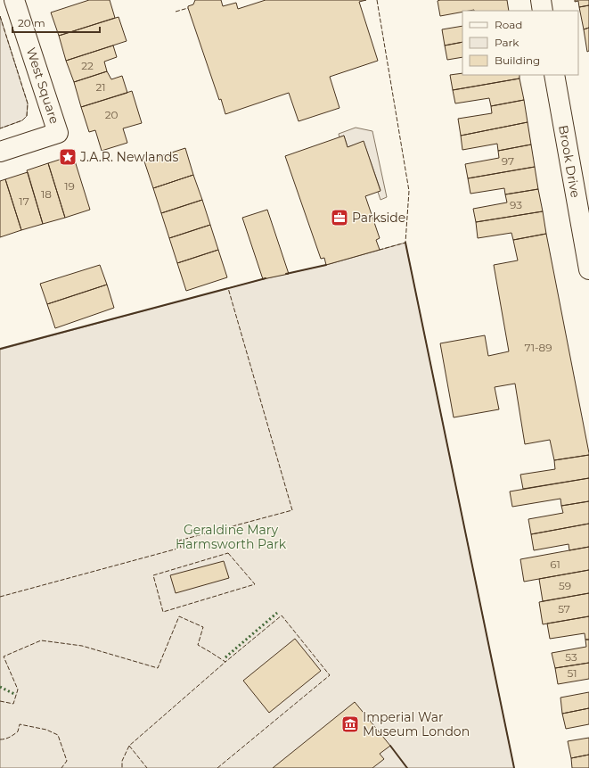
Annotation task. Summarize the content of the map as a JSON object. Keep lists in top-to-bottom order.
{
  "streets": {
    "street": ["West Square", "Brook Drive"]
  },
  "parks": ["Geraldine Mary Harmsworth Park"],
  "places": {
    "place": ["J.A.R. Newlands"],
    "office": ["Parkside"],
    "museum": ["Imperial War Museum London"]
  },
  "house_numbers": [
    "22",
    "21",
    "20",
    "97",
    "19",
    "18",
    "17",
    "93",
    "71-89",
    "61",
    "59",
    "57",
    "53",
    "51"
  ],
  "legend": ["Road", "Park", "Building"],
  "scale_bar": "20 m"
}
